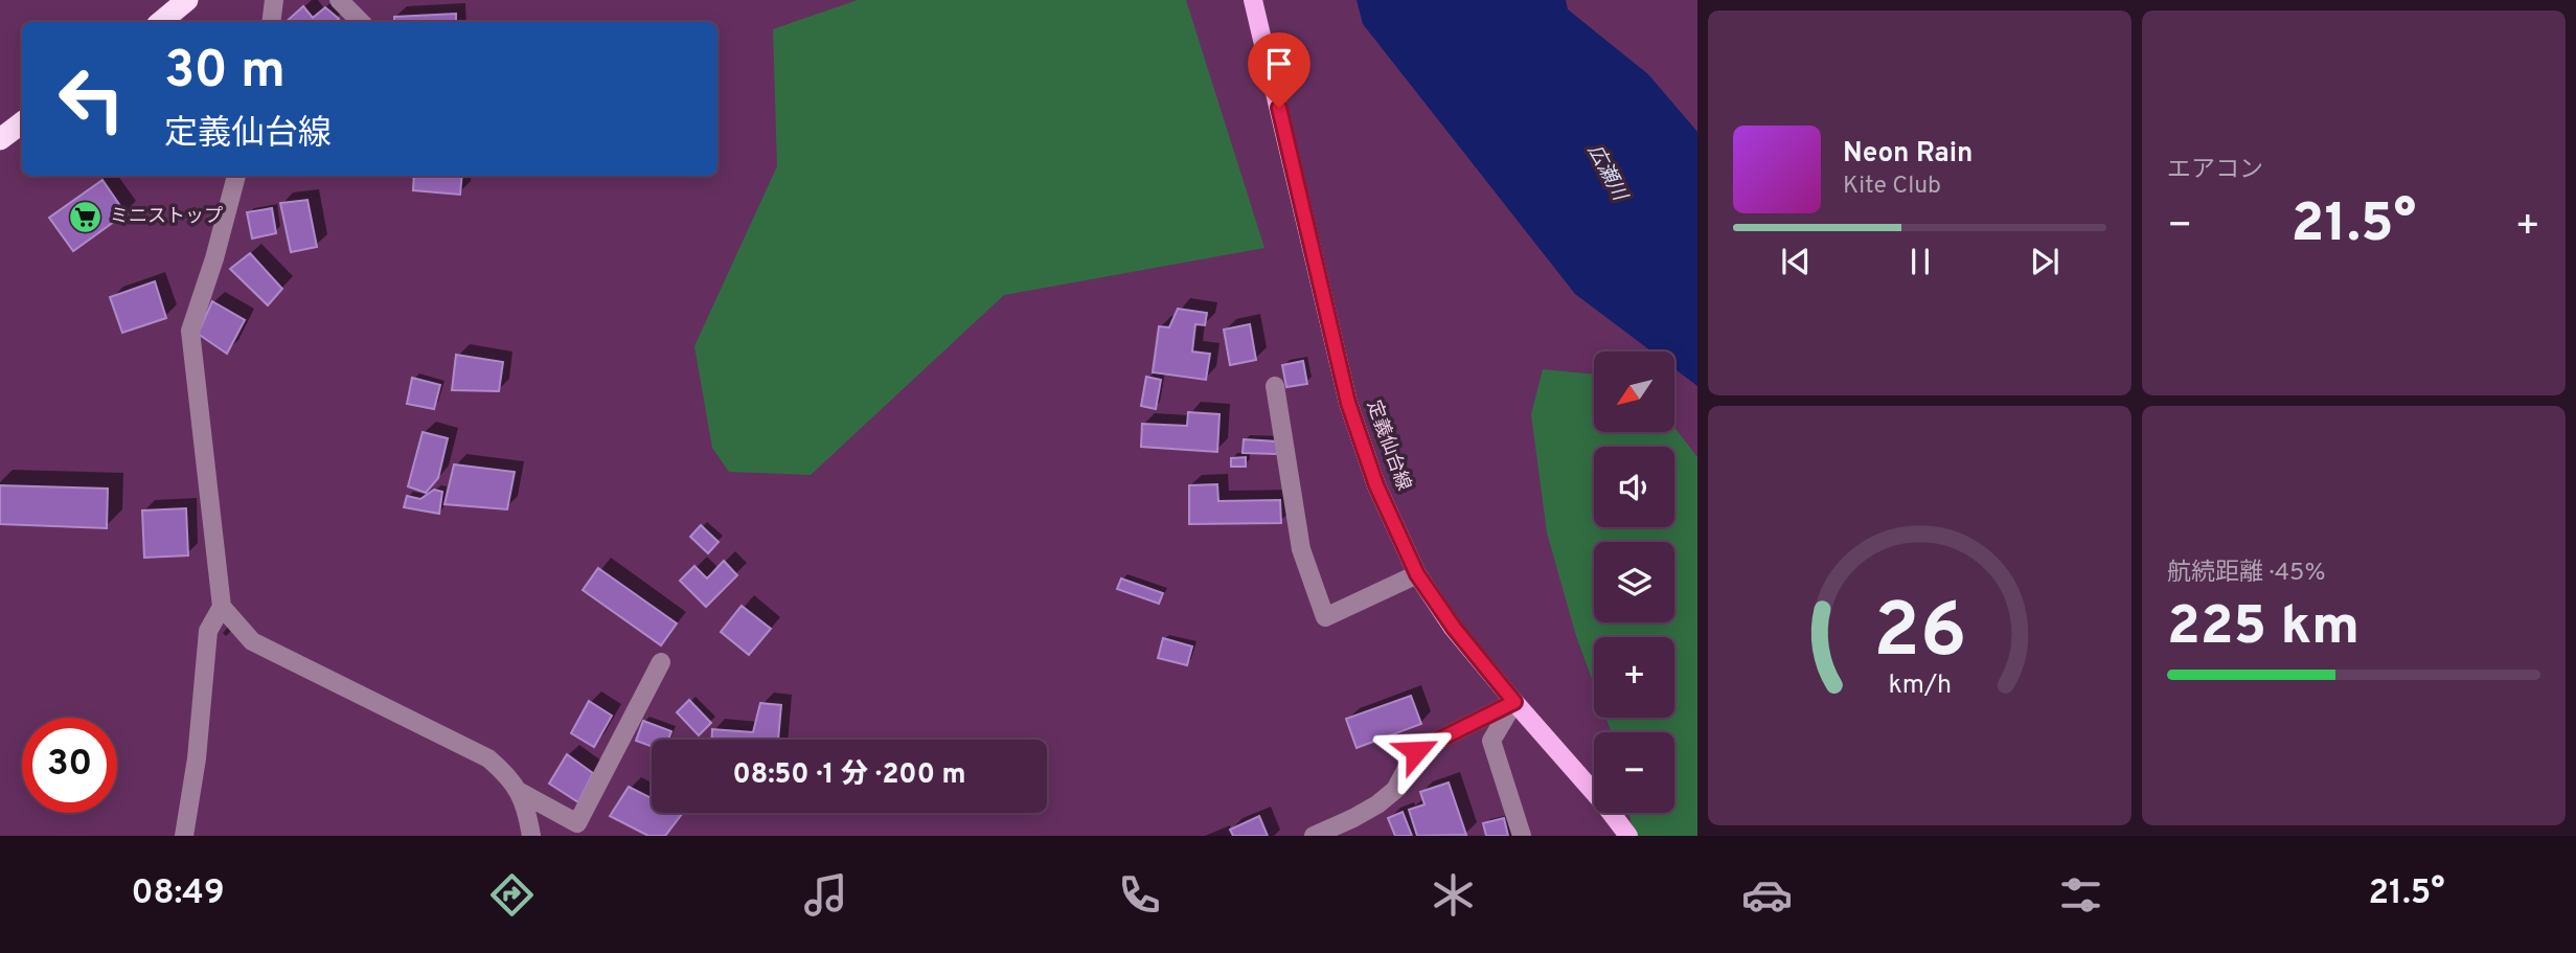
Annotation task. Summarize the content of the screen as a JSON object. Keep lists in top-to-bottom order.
{
  "streets": {
    "main road": ["定義仙台線"]
  },
  "water": ["広瀬川"],
  "places": {
    "supermarket": ["ミニストップ"]
  },
  "north": "bottom left",
  "page": {
    "tile": [
      "エアコン",
      ["航続距離 · 45%", "225 km"]
    ],
    "turn": ["30 m", "定義仙台線"],
    "song": ["Neon Rain", "Kite Club"],
    "heat": ["−", "21.5°", "+"],
    "map_buttons": ["+", "−"],
    "limit": "30",
    "trip": "08:50 · 1 分 · 200 m",
    "tabs": ["08:49", "21.5°"],
    "gauge": ["26", "km/h"]
  }
}
